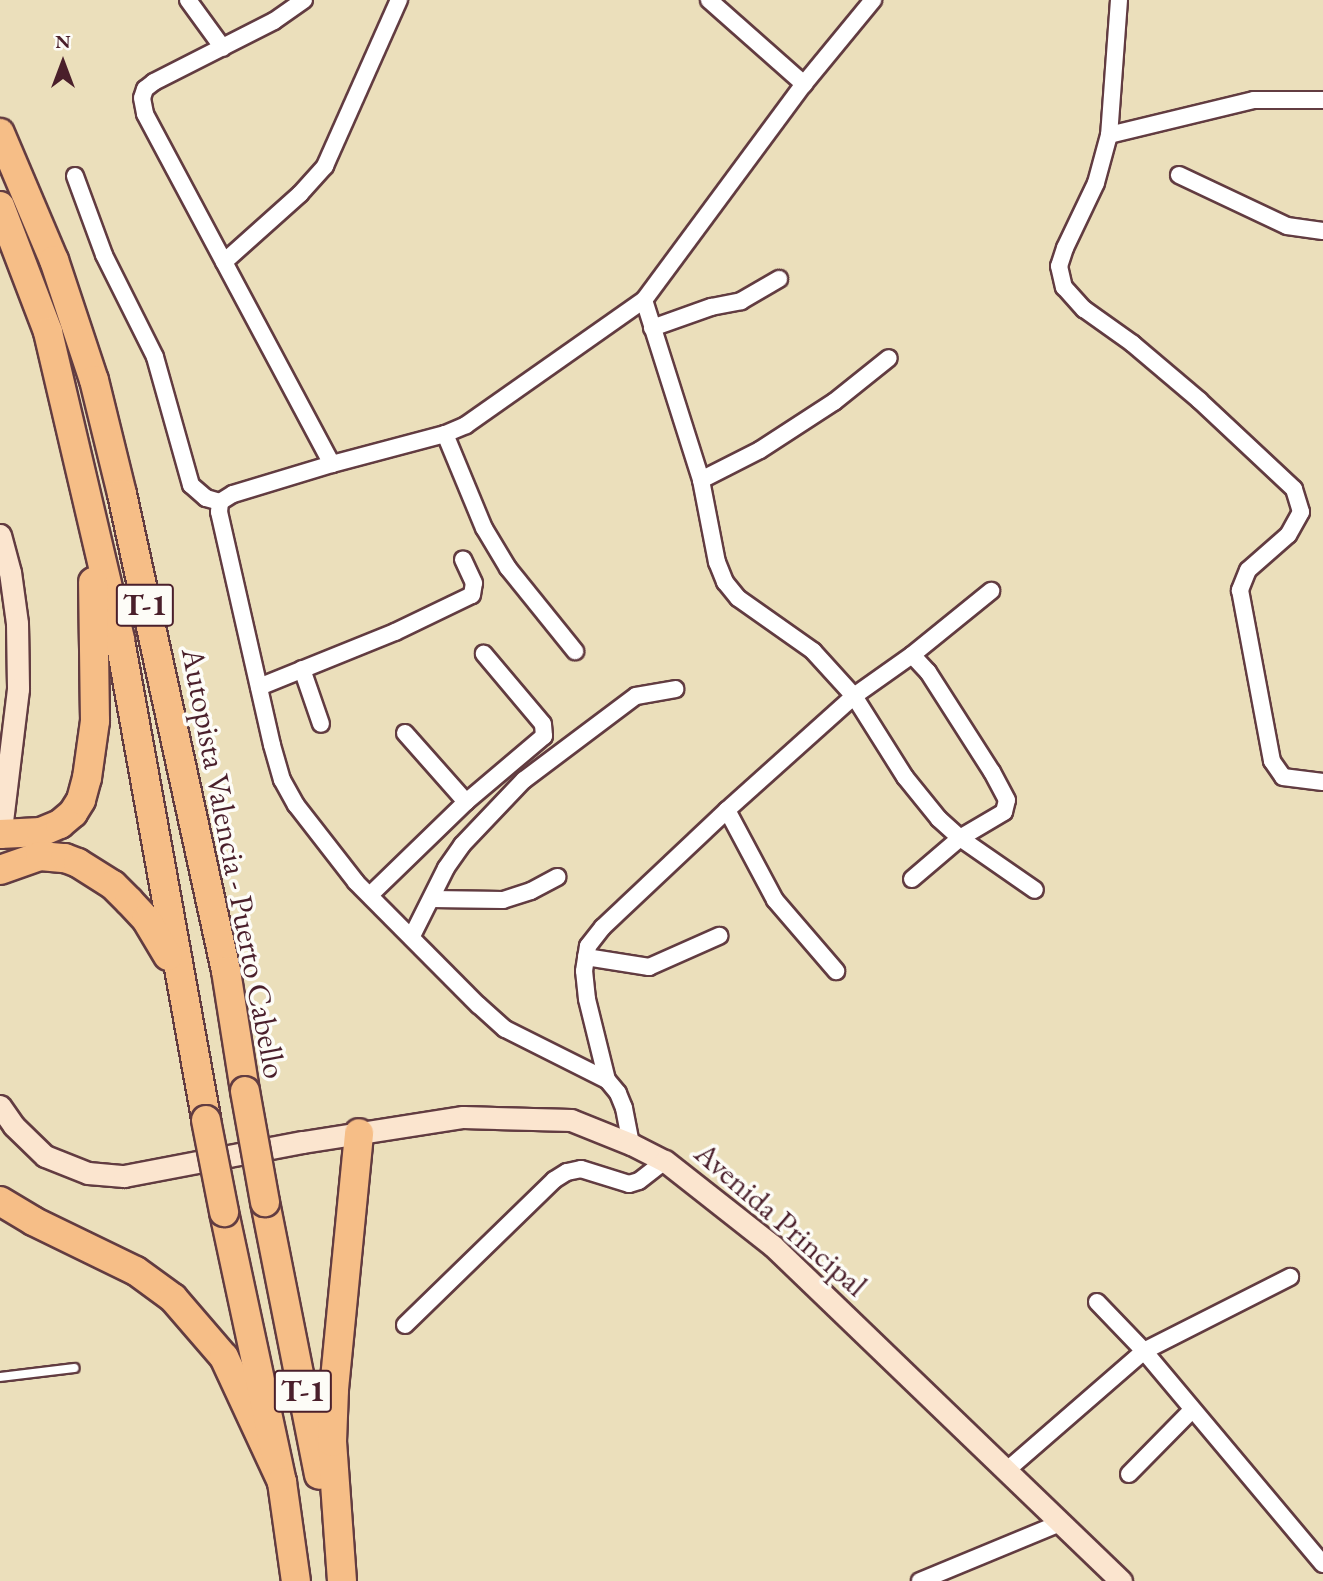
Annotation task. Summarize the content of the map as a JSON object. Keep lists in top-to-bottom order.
{
  "streets": {
    "highway": ["T-1", "Autopista Valencia - Puerto Cabello"],
    "main road": ["Avenida Principal"]
  },
  "north": "top"
}
